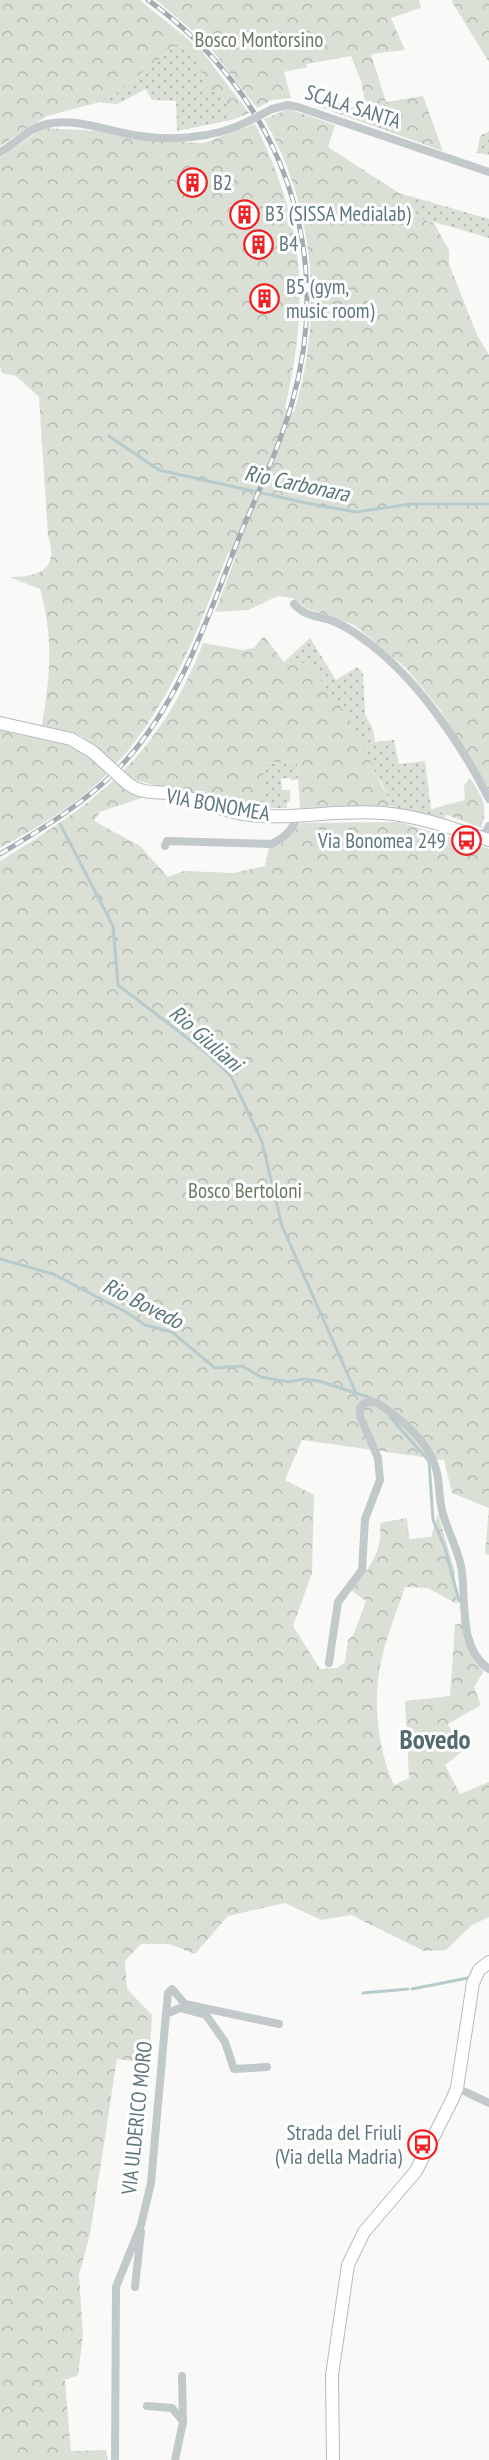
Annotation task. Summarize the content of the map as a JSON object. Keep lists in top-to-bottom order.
{
  "streets": {
    "main road": ["VIA BONOMEA"],
    "street": ["SCALA SANTA", "VIA ULDERICO MORO"]
  },
  "districts": ["Bovedo"],
  "water": ["Rio Carbonara", "Rio Giuliani", "Rio Bovedo"],
  "parks": ["Bosco Montorsino", "Bosco Bertoloni"],
  "places": {
    "building": [
      "B2",
      "B3 (SISSA Medialab)",
      "B4",
      "B5 (gym, music room)"
    ],
    "bus stop": ["Via Bonomea 249", "Strada del Friuli (Via della Madria)"]
  }
}
